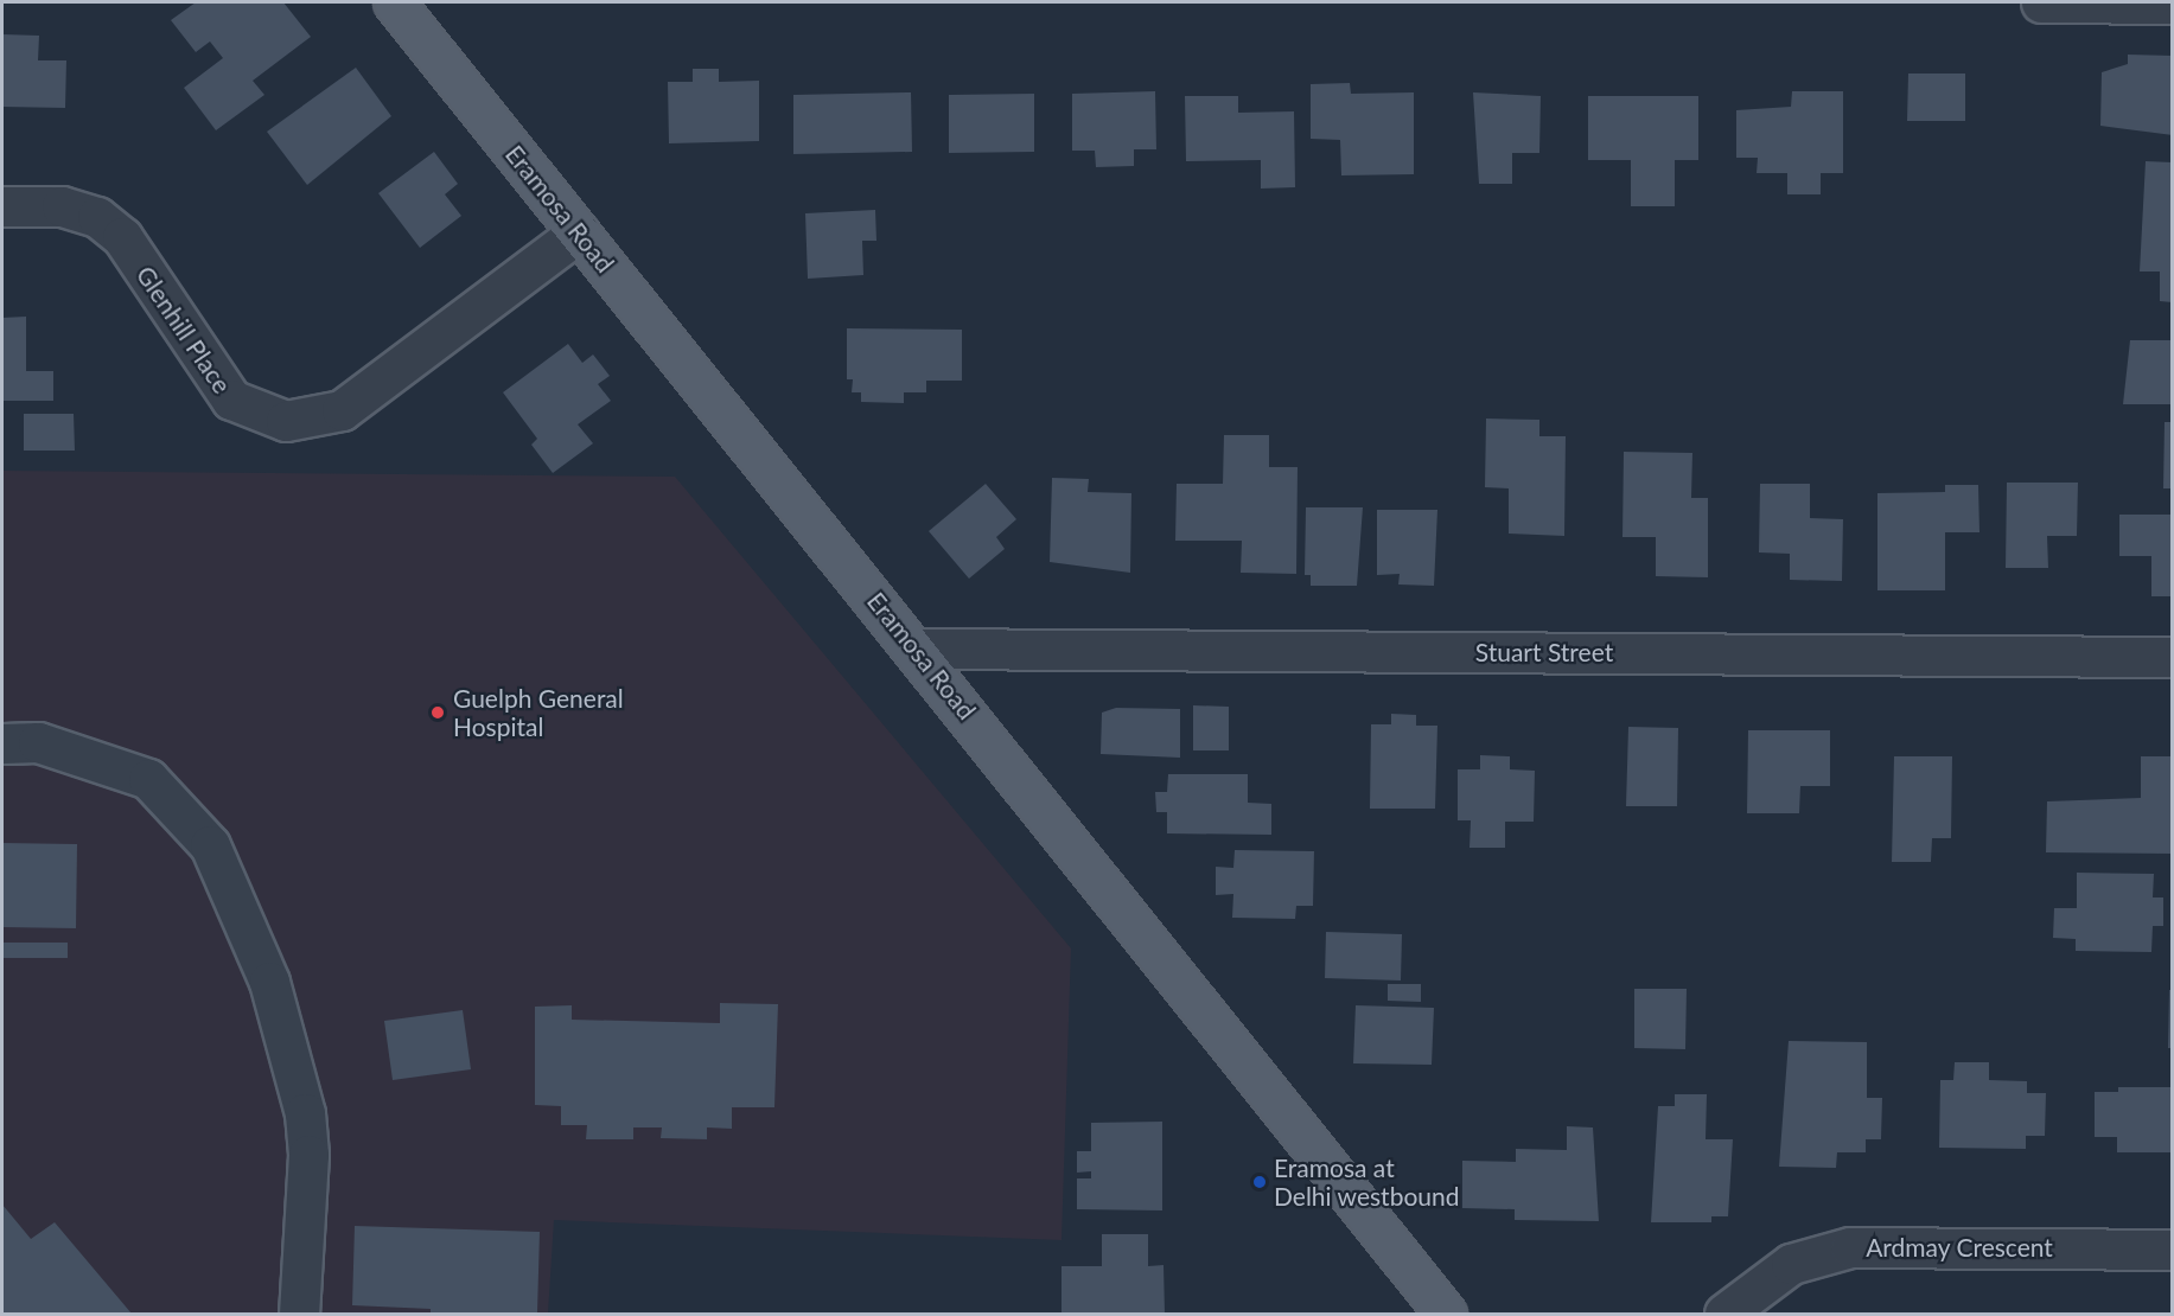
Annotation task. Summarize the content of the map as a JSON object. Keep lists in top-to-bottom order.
{
  "streets": {
    "main road": ["Eramosa Road"],
    "street": ["Glenhill Place", "Stuart Street", "Ardmay Crescent"]
  },
  "crossings": [
    ["Eramosa Road", "Glenhill Place"],
    ["Eramosa Road", "Stuart Street"]
  ],
  "places": ["Guelph General Hospital", "Eramosa at Delhi westbound"]
}
